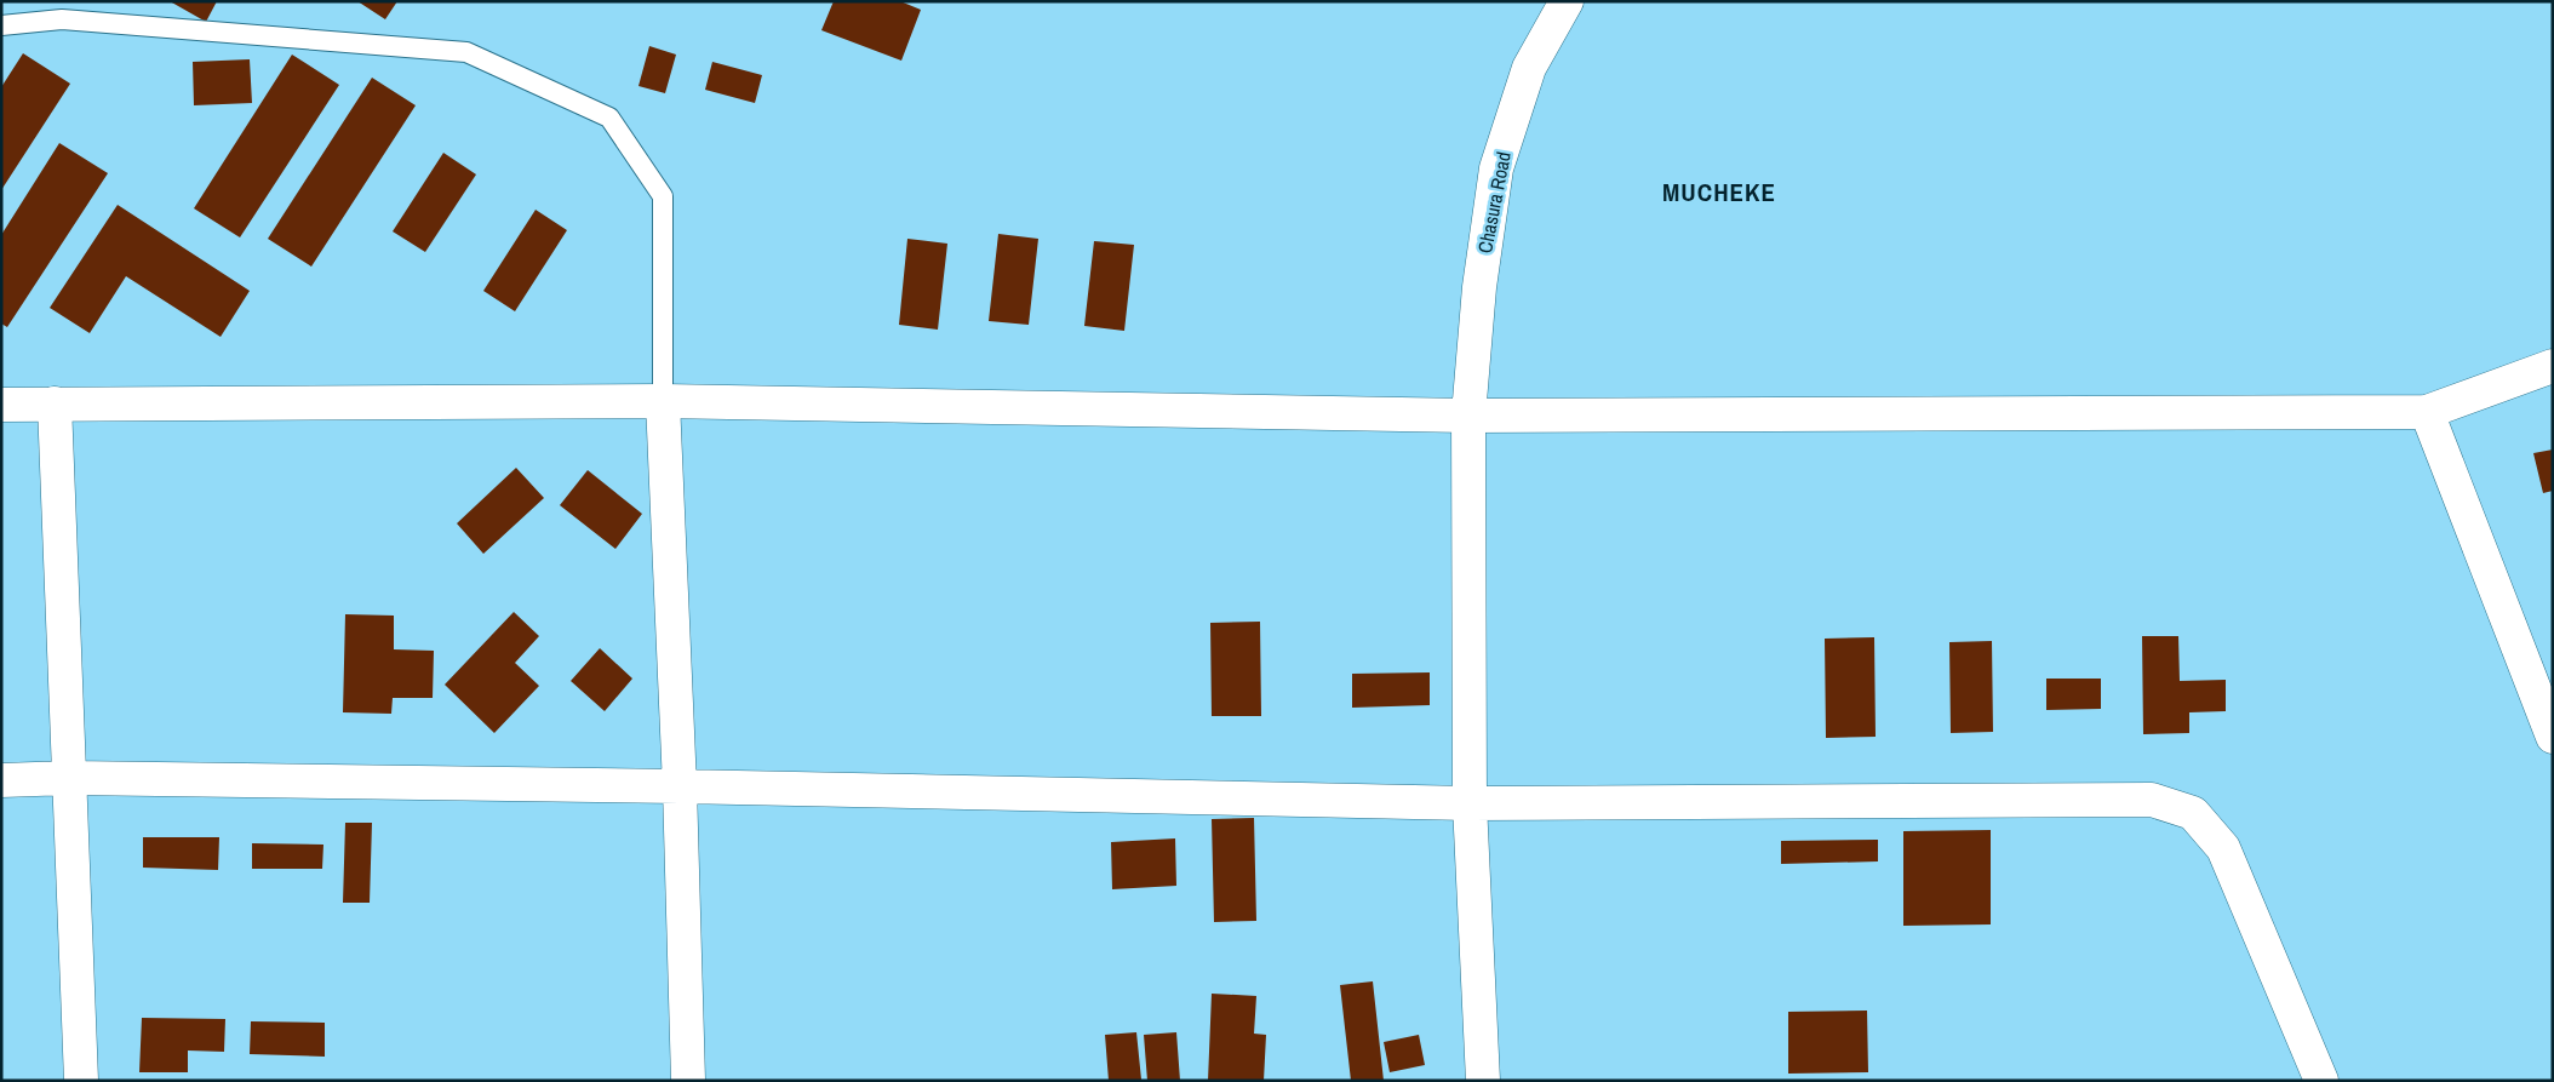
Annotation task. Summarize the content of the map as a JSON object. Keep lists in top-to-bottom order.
{
  "streets": {
    "street": ["Chasura Road"]
  },
  "districts": ["MUCHEKE"]
}
